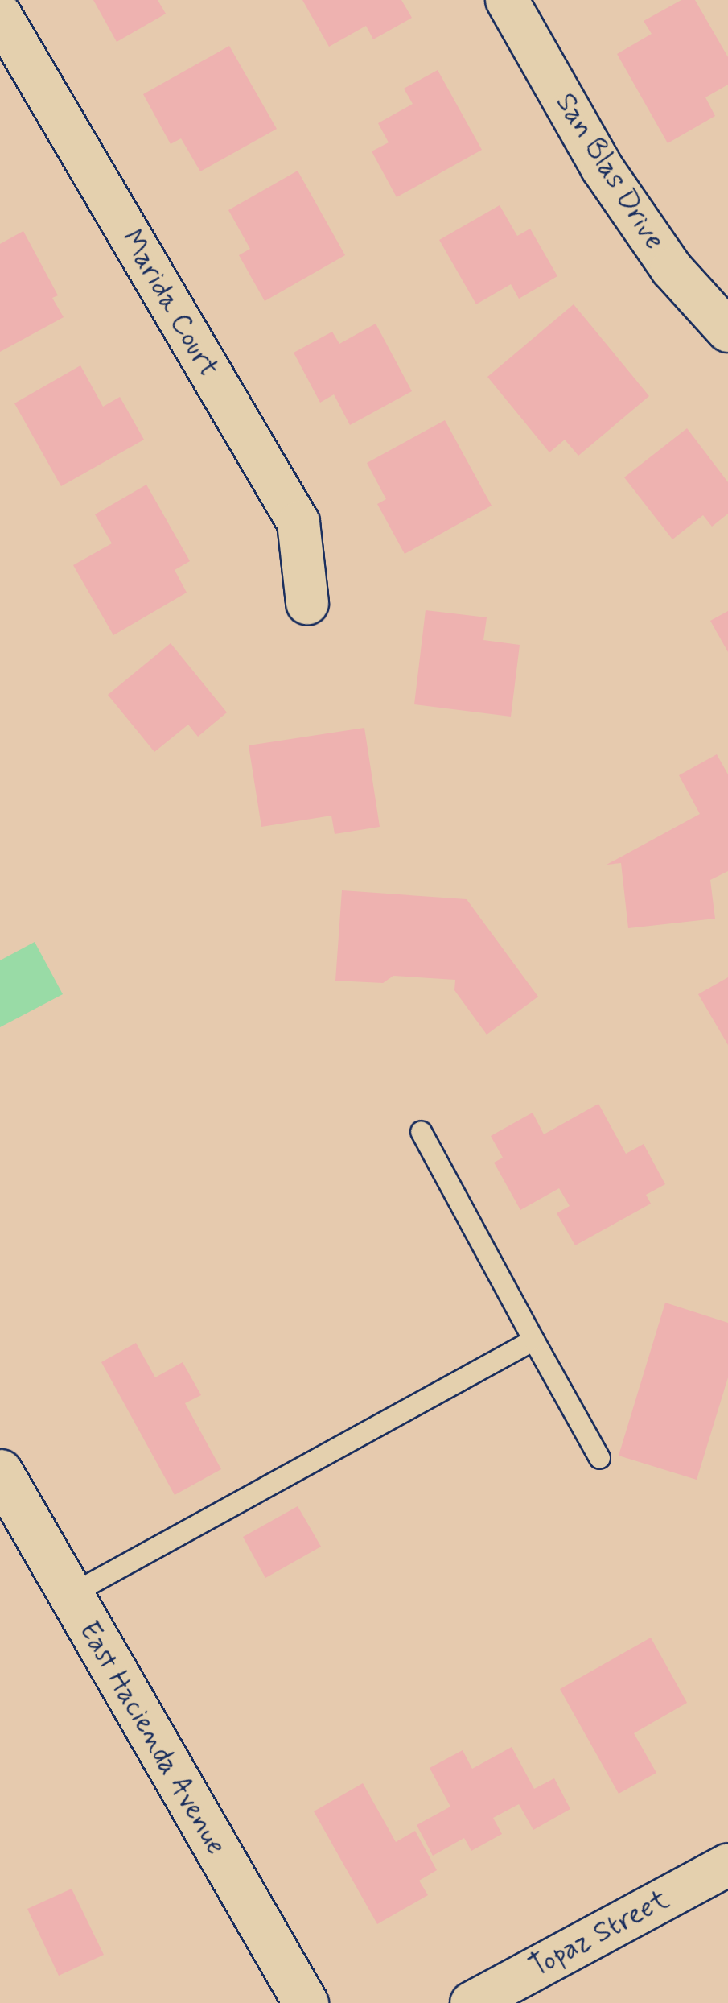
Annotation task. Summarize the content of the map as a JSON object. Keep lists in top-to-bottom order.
{
  "streets": {
    "main road": ["East Hacienda Avenue"],
    "street": ["San Blas Drive", "Marida Court", "Topaz Street"]
  }
}
